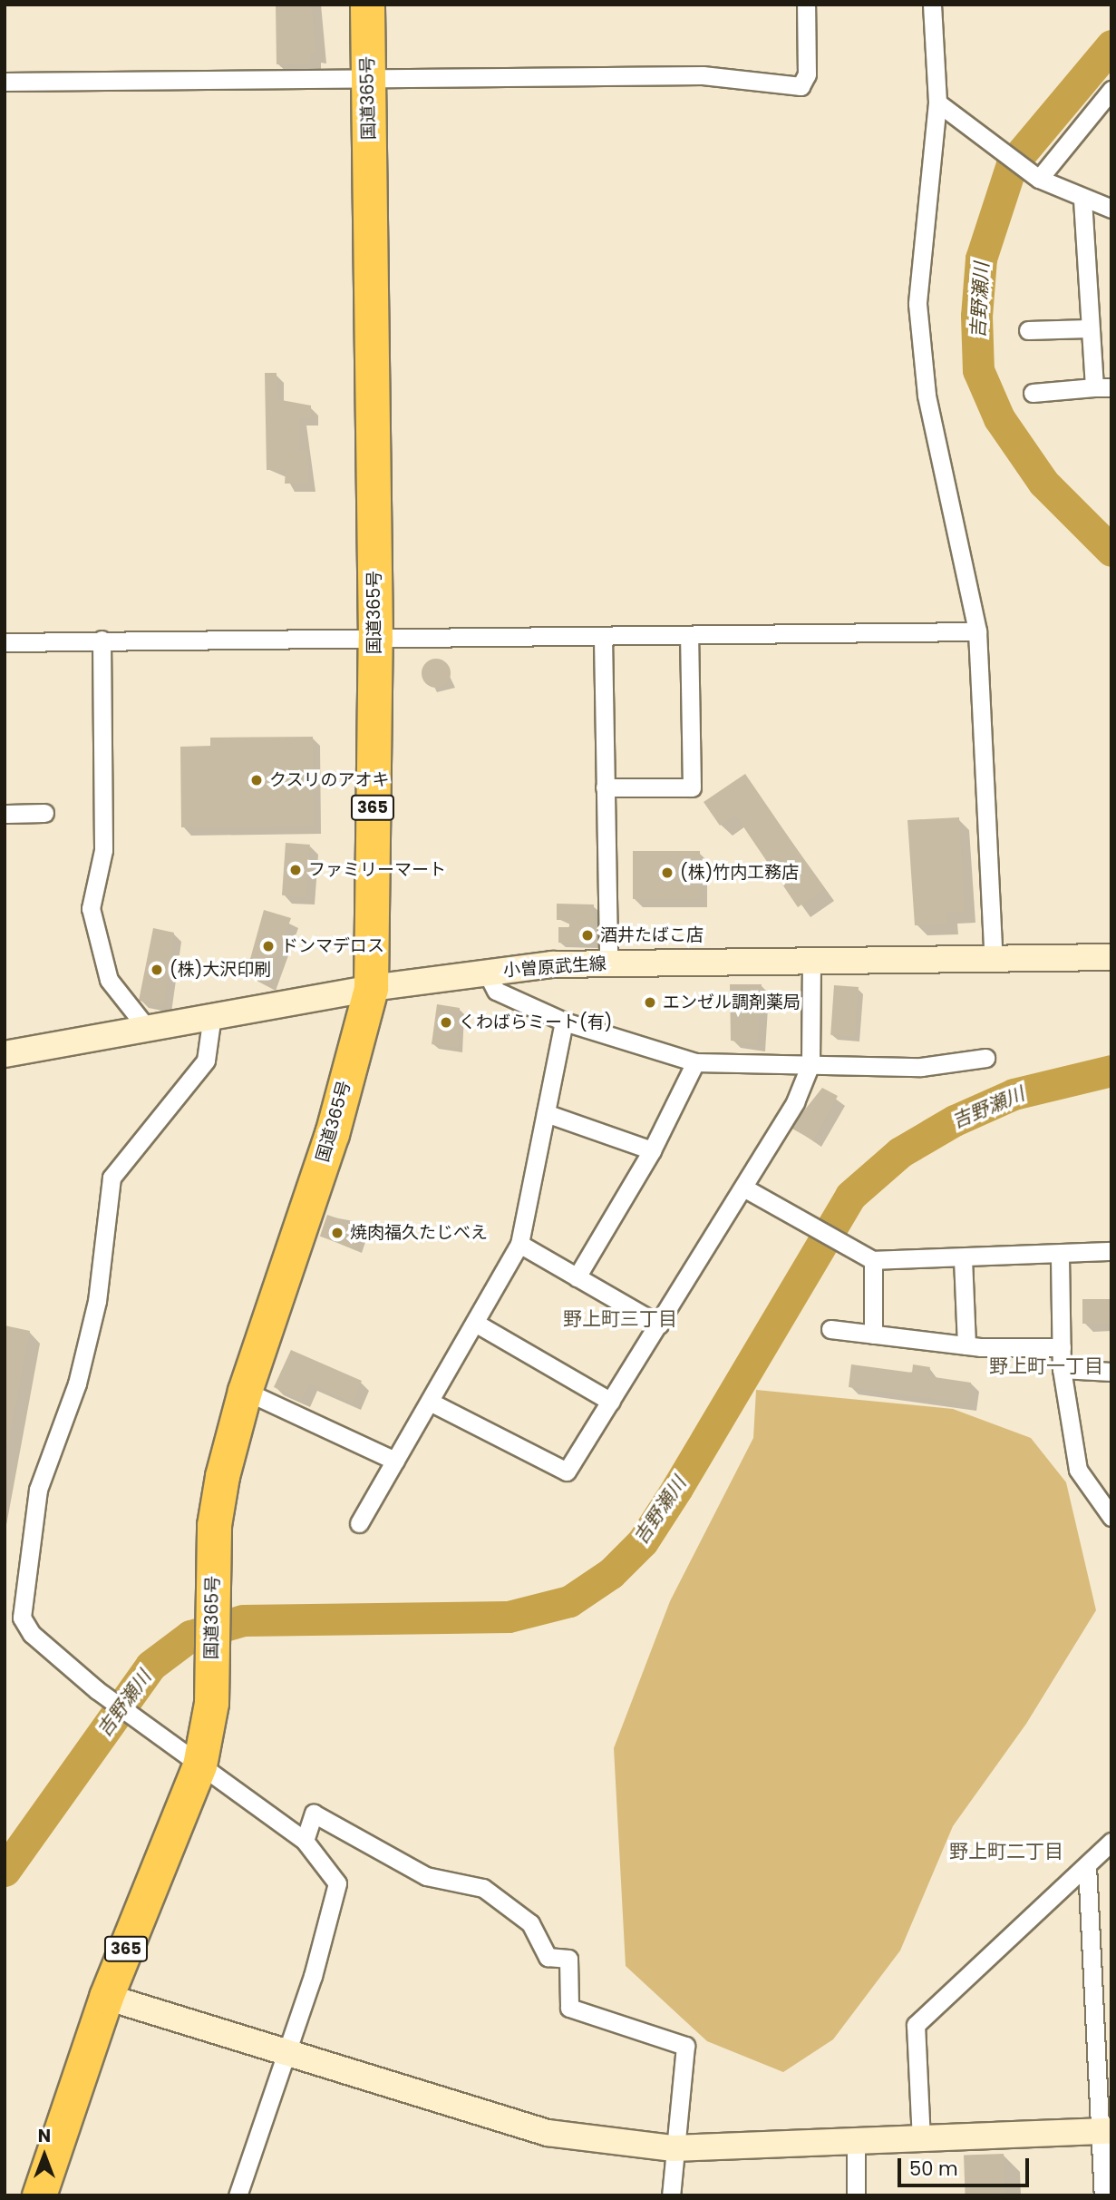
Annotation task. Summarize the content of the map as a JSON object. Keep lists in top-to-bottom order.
{
  "streets": {
    "highway": ["国道365号", "365"],
    "main road": ["小曽原武生線"]
  },
  "crossings": [
    ["国道365号", "小曽原武生線"]
  ],
  "districts": ["野上町三丁目", "野上町一丁目", "野上町二丁目"],
  "water": ["吉野瀬川"],
  "places": [
    "クスリのアオキ",
    "ファミリーマート",
    "(株)竹内工務店",
    "酒井たばこ店",
    "ドンマデロス",
    "(株)大沢印刷",
    "エンゼル調剤薬局",
    "くわばらミート(有)",
    "焼肉福久たじべえ"
  ],
  "scale_bar": "50 m",
  "north": "top"
}
